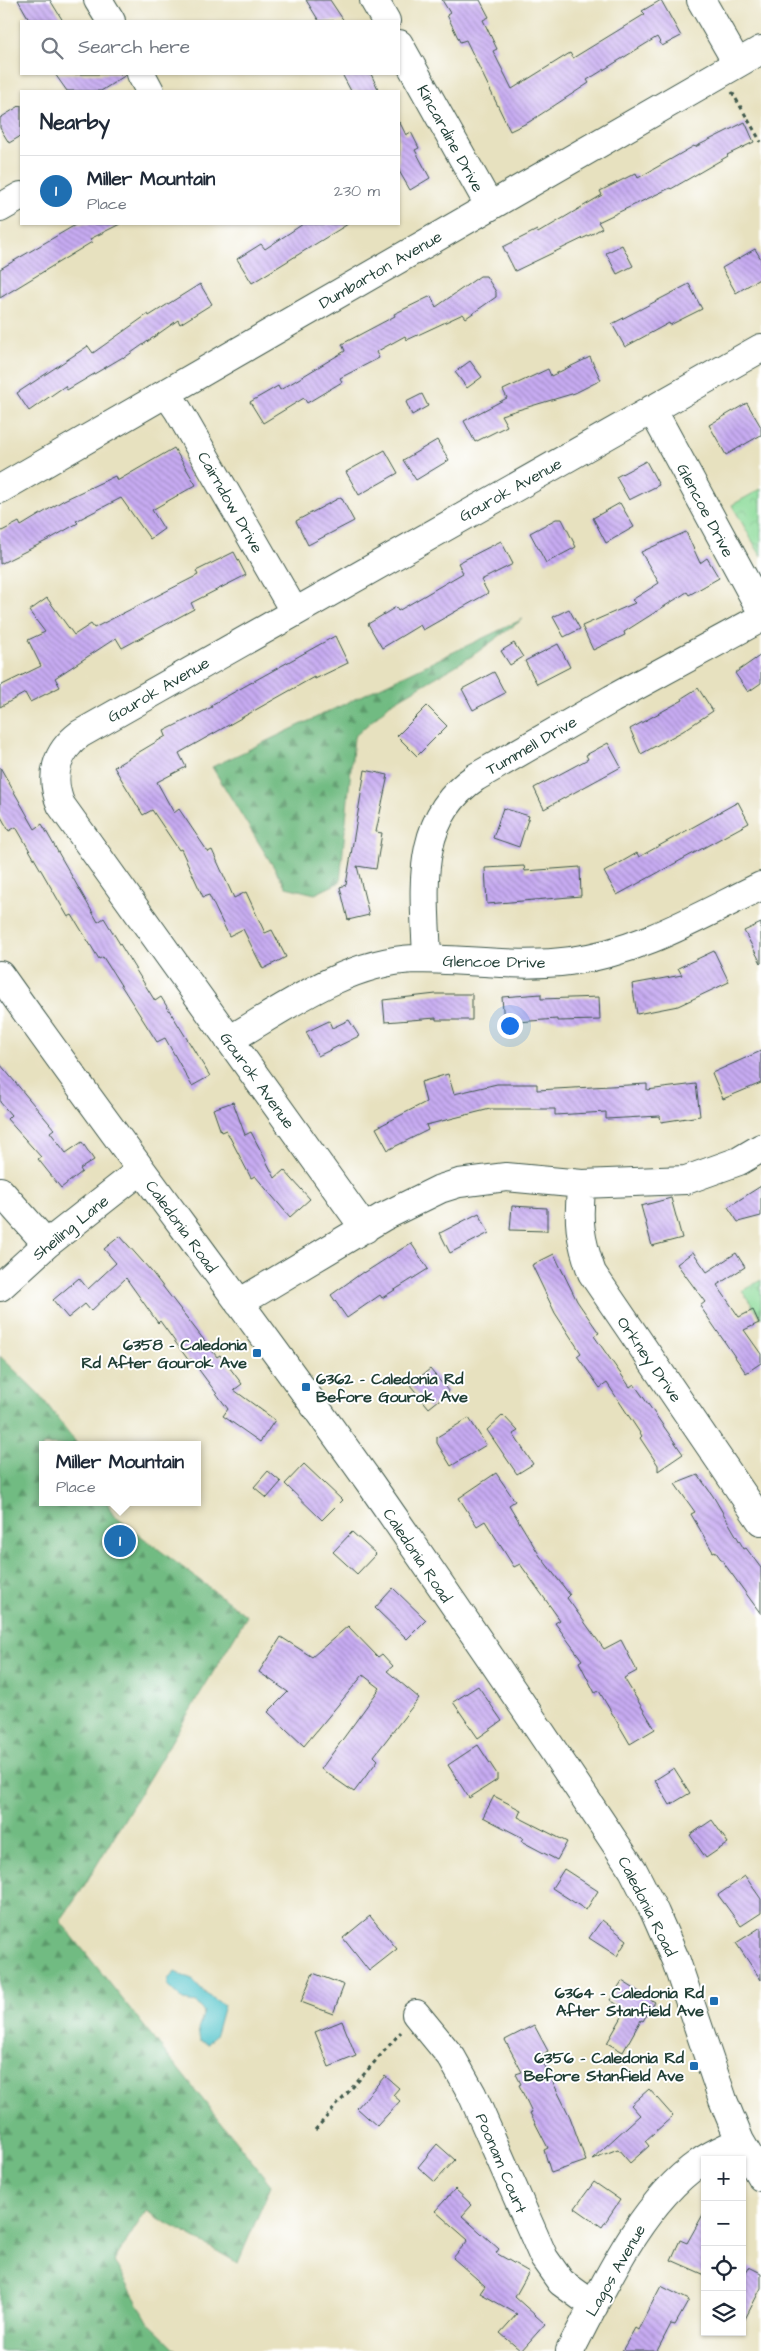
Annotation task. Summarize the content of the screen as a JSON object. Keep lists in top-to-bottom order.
{
  "streets": {
    "street": [
      "Kincardine Drive",
      "Dumbarton Avenue",
      "Gourok Avenue",
      "Cairndow Drive",
      "Glencoe Drive",
      "Tummell Drive",
      "Caledonia Road",
      "Sheiling Lane",
      "Orkney Drive",
      "Poonam Court",
      "Lagos Avenue"
    ]
  },
  "crossings": [
    ["Kincardine Drive", "Dumbarton Avenue"],
    ["Dumbarton Avenue", "Cairndow Drive"],
    ["Gourok Avenue", "Cairndow Drive"],
    ["Gourok Avenue", "Glencoe Drive"],
    ["Glencoe Drive", "Tummell Drive"],
    ["Caledonia Road", "Sheiling Lane"],
    ["Caledonia Road", "Lagos Avenue"],
    ["Poonam Court", "Lagos Avenue"]
  ],
  "places": {
    "transit": [
      "6358 - Caledonia Rd After Gourok Ave",
      "6362 - Caledonia Rd Before Gourok Ave",
      "6364 - Caledonia Rd After Stanfield Ave",
      "6356 - Caledonia Rd Before Stanfield Ave"
    ]
  },
  "page": {
    "search": "Search here",
    "heading": "Nearby",
    "list": [
      {
        "mark": "1",
        "name": "Miller Mountain",
        "note": "Place",
        "value": "230 m"
      }
    ],
    "popup": ["Miller Mountain", "Place"],
    "pins": "1",
    "map_buttons": ["+", "−"]
  }
}
